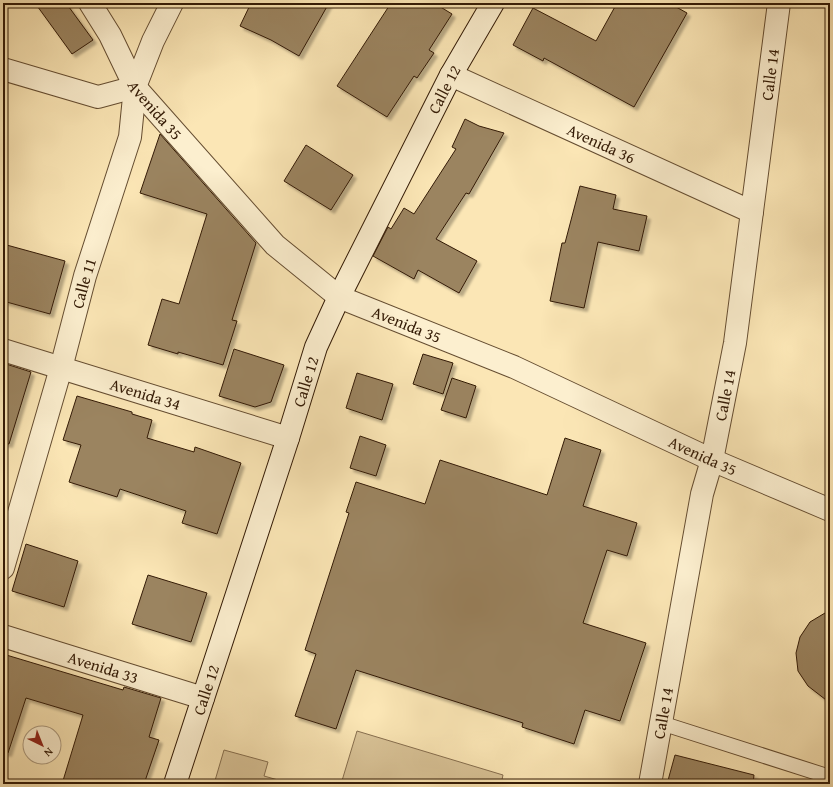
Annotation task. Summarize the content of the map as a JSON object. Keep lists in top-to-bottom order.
{
  "streets": {
    "street": [
      "Calle 14",
      "Calle 12",
      "Avenida 35",
      "Avenida 36",
      "Calle 11",
      "Avenida 34",
      "Avenida 33"
    ]
  },
  "crossings": [
    ["Calle 14", "Avenida 35"],
    ["Calle 14", "Avenida 36"],
    ["Calle 12", "Avenida 35"],
    ["Calle 12", "Avenida 36"],
    ["Calle 12", "Avenida 34"],
    ["Calle 12", "Avenida 33"],
    ["Avenida 35", "Calle 11"],
    ["Calle 11", "Avenida 34"]
  ],
  "north": "bottom right"
}
